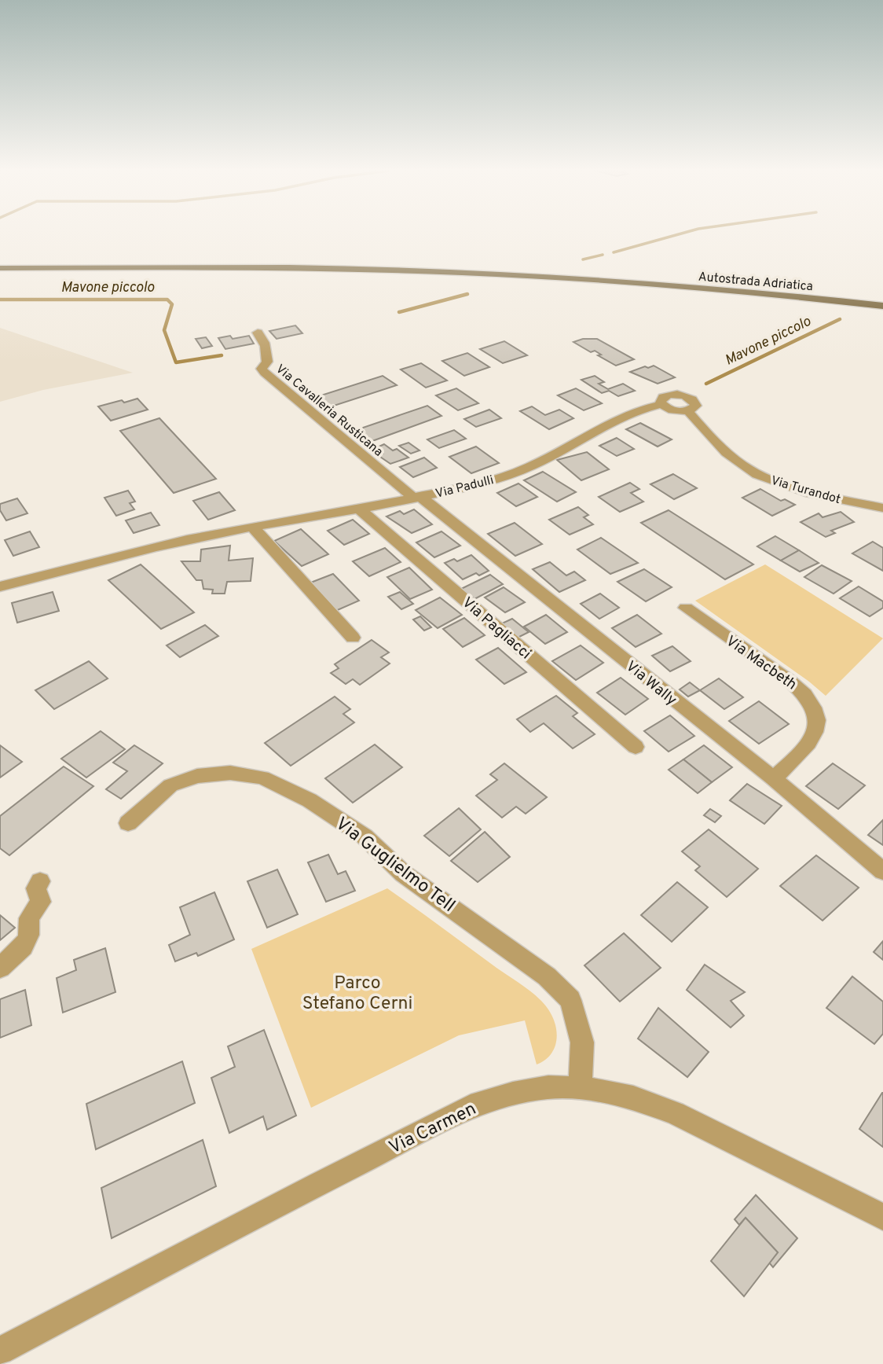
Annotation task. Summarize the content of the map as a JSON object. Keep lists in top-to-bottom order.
{
  "streets": {
    "highway": ["Autostrada Adriatica"],
    "street": [
      "Via Cavalleria Rusticana",
      "Via Padulli",
      "Via Turandot",
      "Via Pagliacci",
      "Via Macbeth",
      "Via Wally",
      "Via Guglielmo Tell",
      "Via Carmen"
    ]
  },
  "crossings": [
    ["Via Cavalleria Rusticana", "Via Padulli"],
    ["Via Cavalleria Rusticana", "Via Wally"],
    ["Via Padulli", "Via Turandot"],
    ["Via Padulli", "Via Pagliacci"],
    ["Via Padulli", "Via Wally"],
    ["Via Macbeth", "Via Wally"],
    ["Via Guglielmo Tell", "Via Carmen"]
  ],
  "water": ["Mavone piccolo"],
  "parks": ["Parco Stefano Cerni"]
}
